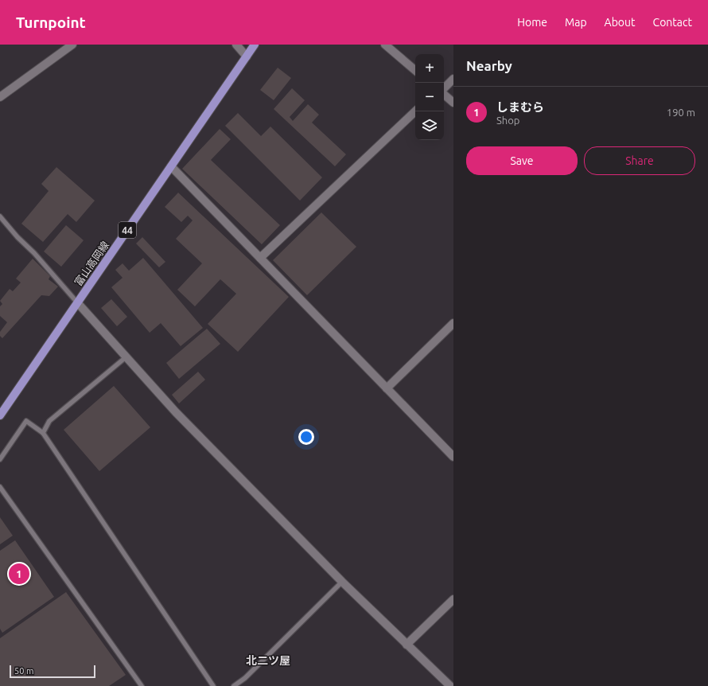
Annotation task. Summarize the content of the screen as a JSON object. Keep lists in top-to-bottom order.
{
  "streets": {
    "main road": ["44", "富山高岡線"]
  },
  "districts": ["北二ツ屋"],
  "scale_bar": "50 m",
  "page": {
    "header": "Turnpoint",
    "nav": [
      "Home",
      "Map",
      "About",
      "Contact"
    ],
    "heading": "Nearby",
    "map_buttons": ["+", "−"],
    "list": [
      {
        "mark": "1",
        "name": "しまむら",
        "note": "Shop",
        "value": "190 m"
      }
    ],
    "buttons": ["Save", "Share"],
    "pins": "1",
    "scale": "50 m"
  }
}
